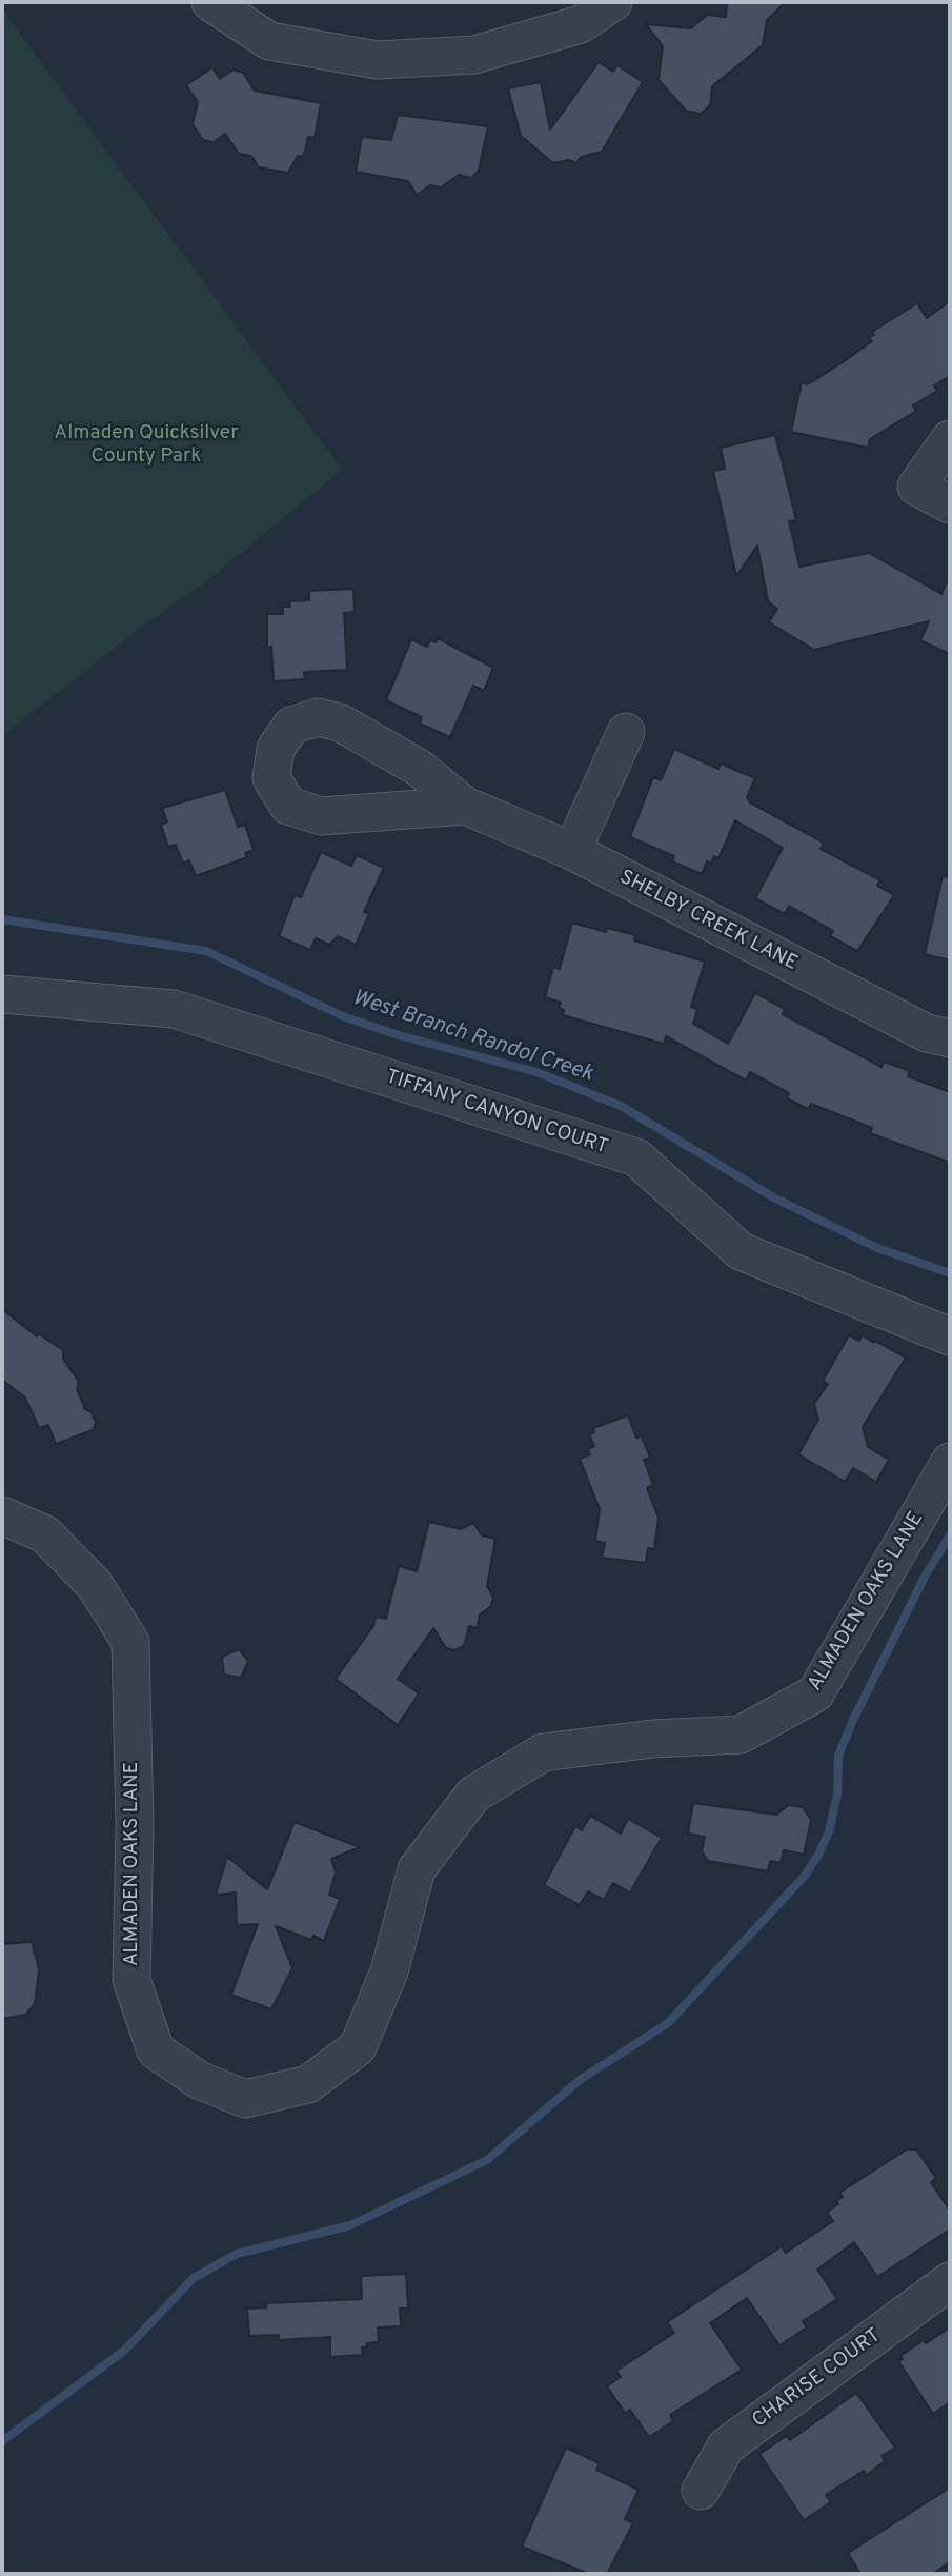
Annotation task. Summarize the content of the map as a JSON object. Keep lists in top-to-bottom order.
{
  "streets": {
    "street": [
      "SHELBY CREEK LANE",
      "TIFFANY CANYON COURT",
      "ALMADEN OAKS LANE",
      "CHARISE COURT"
    ]
  },
  "water": ["West Branch Randol Creek"],
  "parks": ["Almaden Quicksilver County Park"]
}
